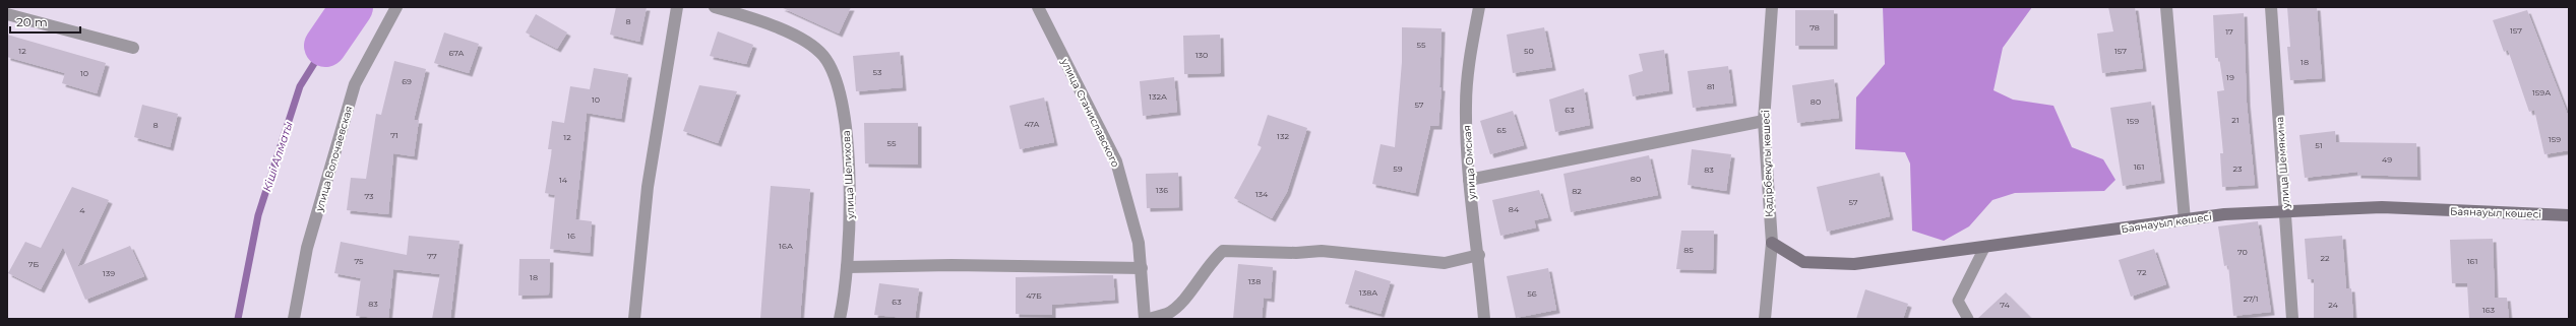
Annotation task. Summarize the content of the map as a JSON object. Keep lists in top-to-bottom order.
{
  "streets": {
    "street": [
      "улица Станиславского",
      "улица Волочаевская",
      "улица Омская",
      "улица Шемякина",
      "Қадірбекұлы көшесі",
      "улица Шелихова",
      "Баянауыл көшесі"
    ]
  },
  "crossings": [
    ["улица Шемякина", "Баянауыл көшесі"],
    ["Қадірбекұлы көшесі", "Баянауыл көшесі"]
  ],
  "water": ["Кіші Алматы"],
  "house_numbers": [
    "8",
    "78",
    "157",
    "17",
    "55",
    "12",
    "50",
    "157",
    "67А",
    "130",
    "18",
    "53",
    "10",
    "19",
    "69",
    "81",
    "159А",
    "132А",
    "10",
    "80",
    "57",
    "63",
    "21",
    "159",
    "47А",
    "8",
    "65",
    "71",
    "132",
    "12",
    "159",
    "55",
    "51",
    "49",
    "161",
    "59",
    "23",
    "83",
    "80",
    "14",
    "136",
    "82",
    "134",
    "73",
    "57",
    "84",
    "4",
    "16",
    "16А",
    "85",
    "70",
    "77",
    "22",
    "75",
    "161",
    "7Б",
    "72",
    "139",
    "18",
    "138",
    "138А",
    "56",
    "47Б",
    "27/1",
    "63",
    "83",
    "74",
    "24",
    "163"
  ],
  "scale_bar": "20 m"
}
